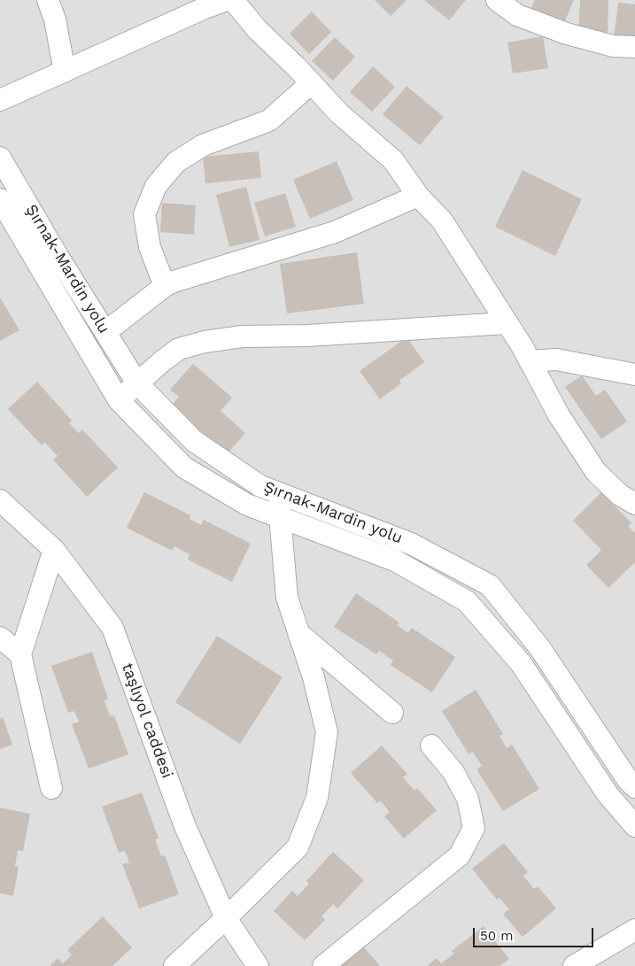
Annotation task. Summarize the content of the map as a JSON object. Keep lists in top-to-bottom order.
{
  "streets": {
    "street": ["Şırnak-Mardin yolu", "taşlıyol caddesi"]
  },
  "scale_bar": "50 m"
}
